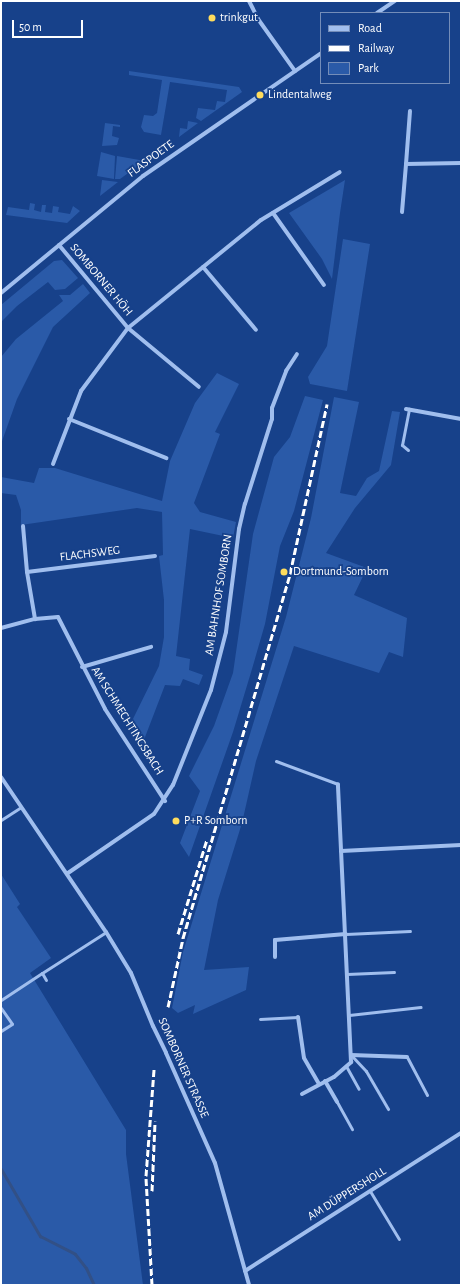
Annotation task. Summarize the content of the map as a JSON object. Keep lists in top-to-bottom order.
{
  "streets": {
    "street": [
      "FLASPOETE",
      "SOMBORNER HÖH",
      "FLACHSWEG",
      "AM BAHNHOF SOMBORN",
      "AM SCHMECHTINGSBACH",
      "SOMBORNER STRASSE",
      "AM DÜPPERSHOLL"
    ]
  },
  "crossings": [
    ["FLASPOETE", "SOMBORNER HÖH"],
    ["AM BAHNHOF SOMBORN", "AM SCHMECHTINGSBACH"],
    ["AM BAHNHOF SOMBORN", "SOMBORNER STRASSE"],
    ["SOMBORNER STRASSE", "AM DÜPPERSHOLL"]
  ],
  "places": [
    "trinkgut",
    "Lindentalweg",
    "Dortmund-Somborn",
    "P+R Somborn"
  ],
  "legend": ["Road", "Railway", "Park"],
  "scale_bar": "50 m"
}
